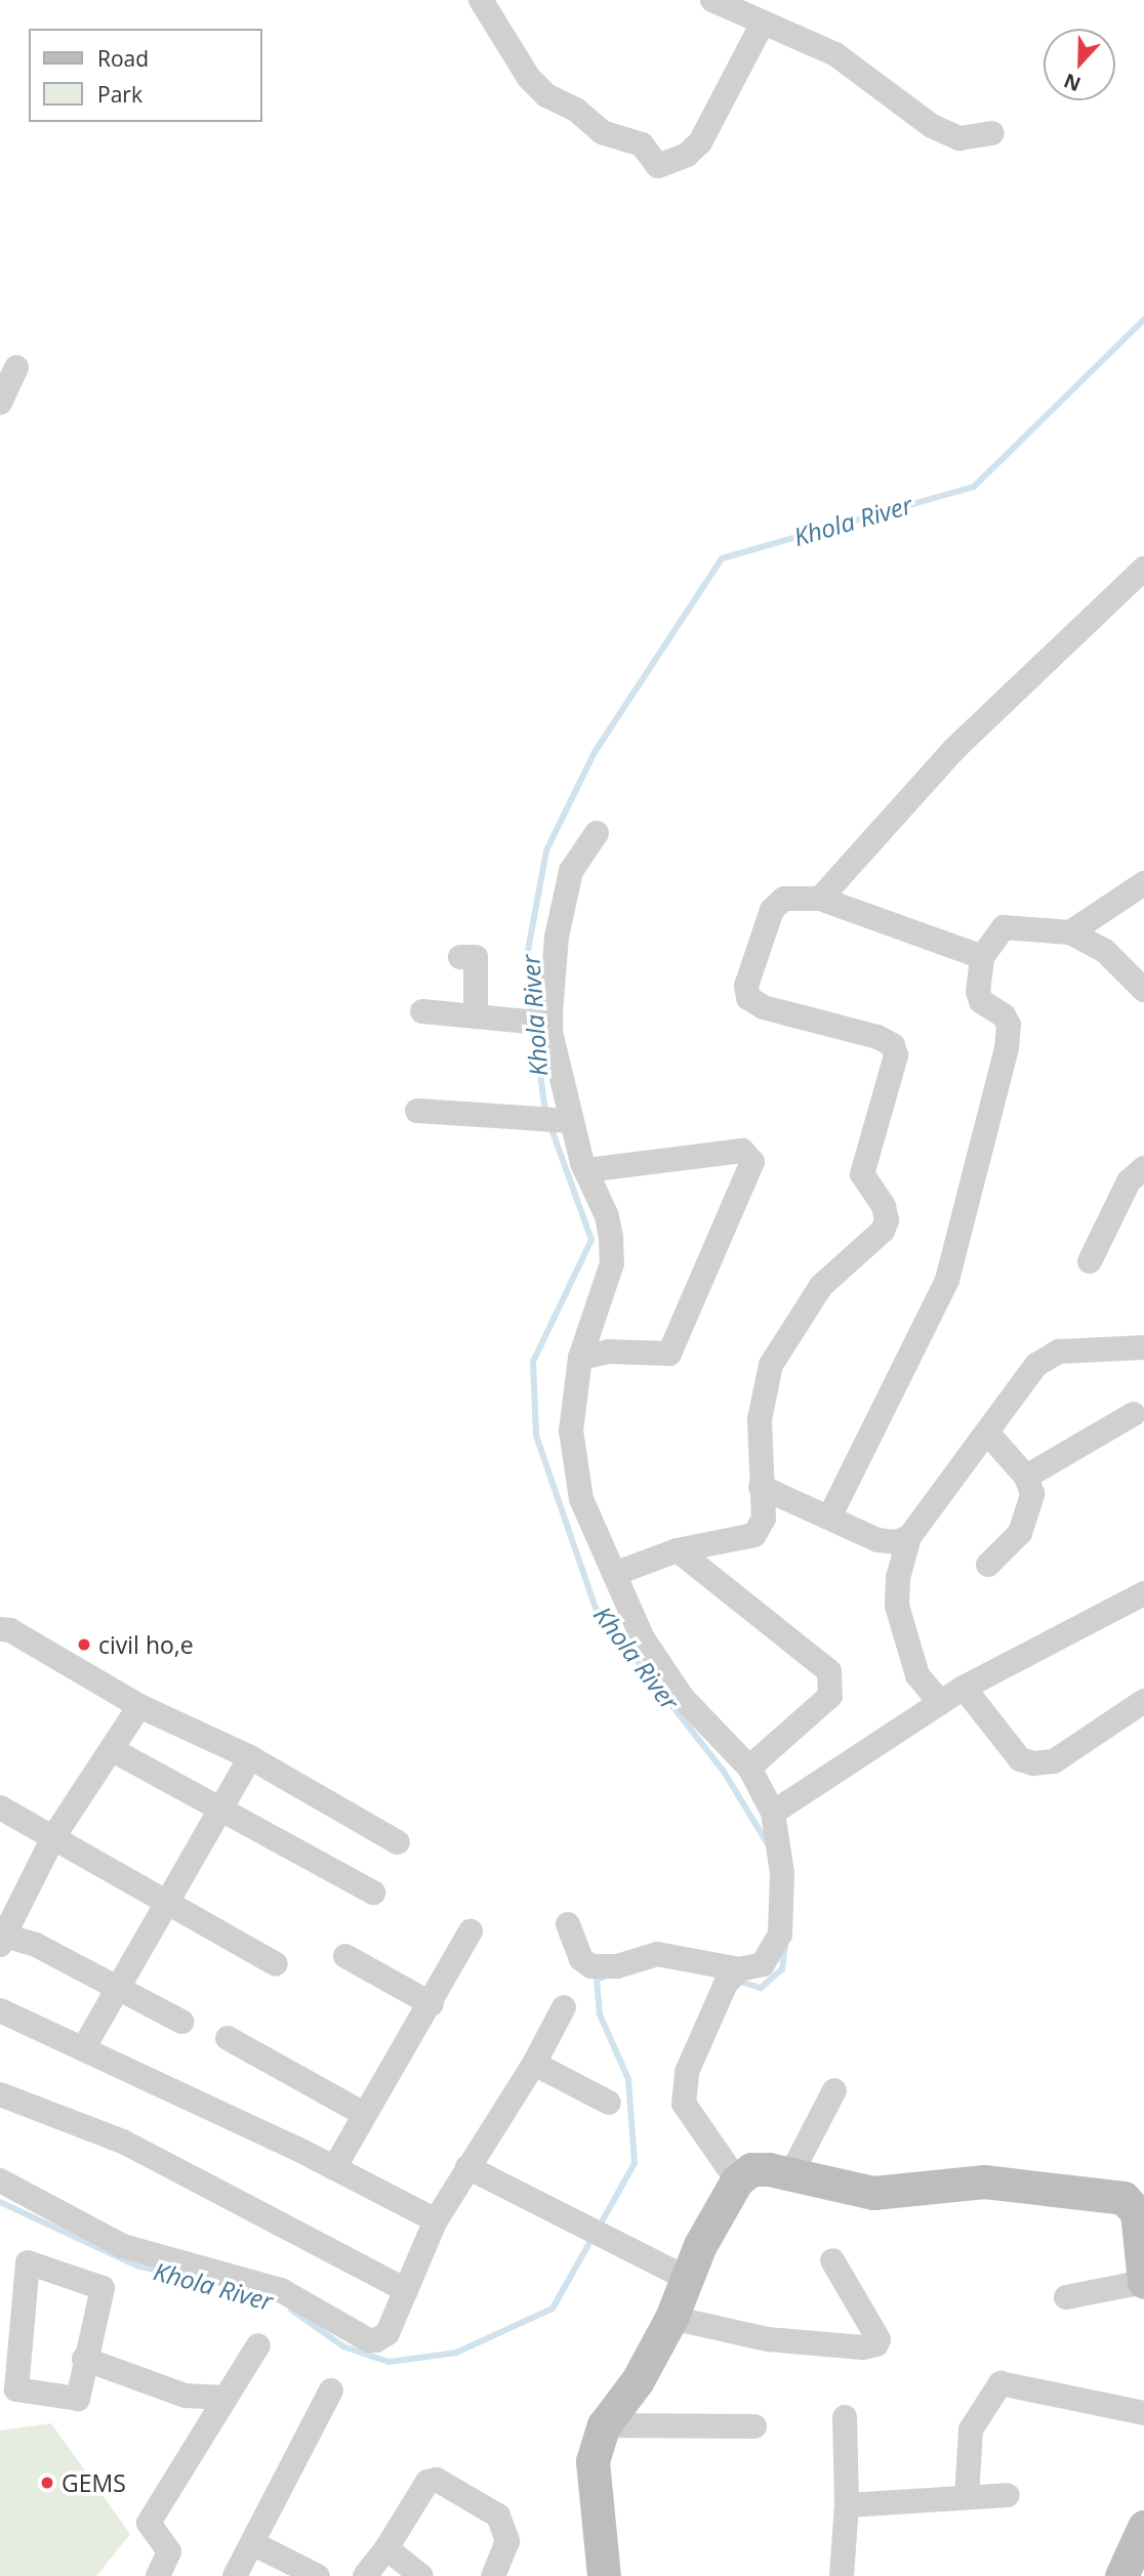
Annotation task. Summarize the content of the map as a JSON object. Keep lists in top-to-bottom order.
{
  "water": ["Khola River"],
  "places": ["civil ho,e", "GEMS"],
  "legend": ["Road", "Park"],
  "north": "bottom"
}
